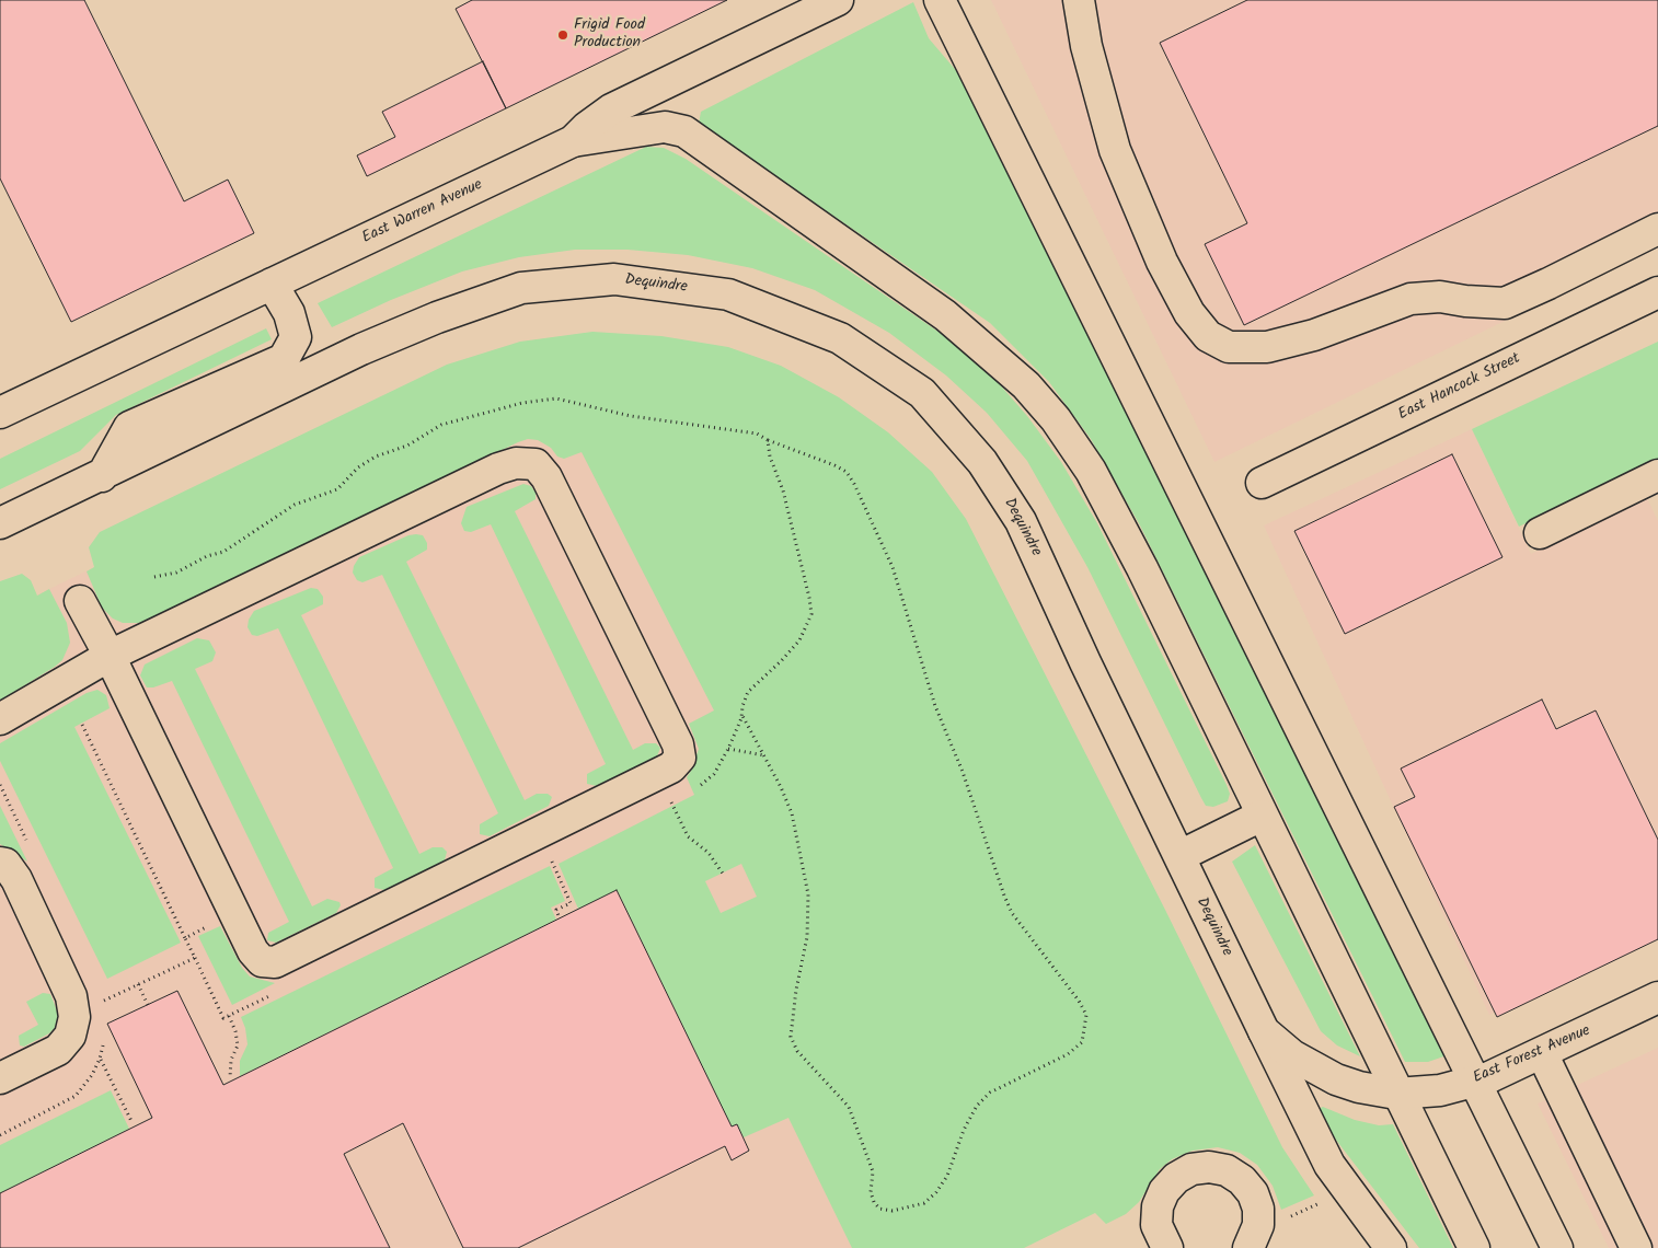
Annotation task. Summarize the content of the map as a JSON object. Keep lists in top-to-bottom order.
{
  "streets": {
    "main road": [
      "East Warren Avenue",
      "Dequindre",
      "East Hancock Street",
      "East Forest Avenue"
    ]
  },
  "crossings": [
    ["Dequindre", "East Forest Avenue"]
  ],
  "places": ["Frigid Food Production"]
}
